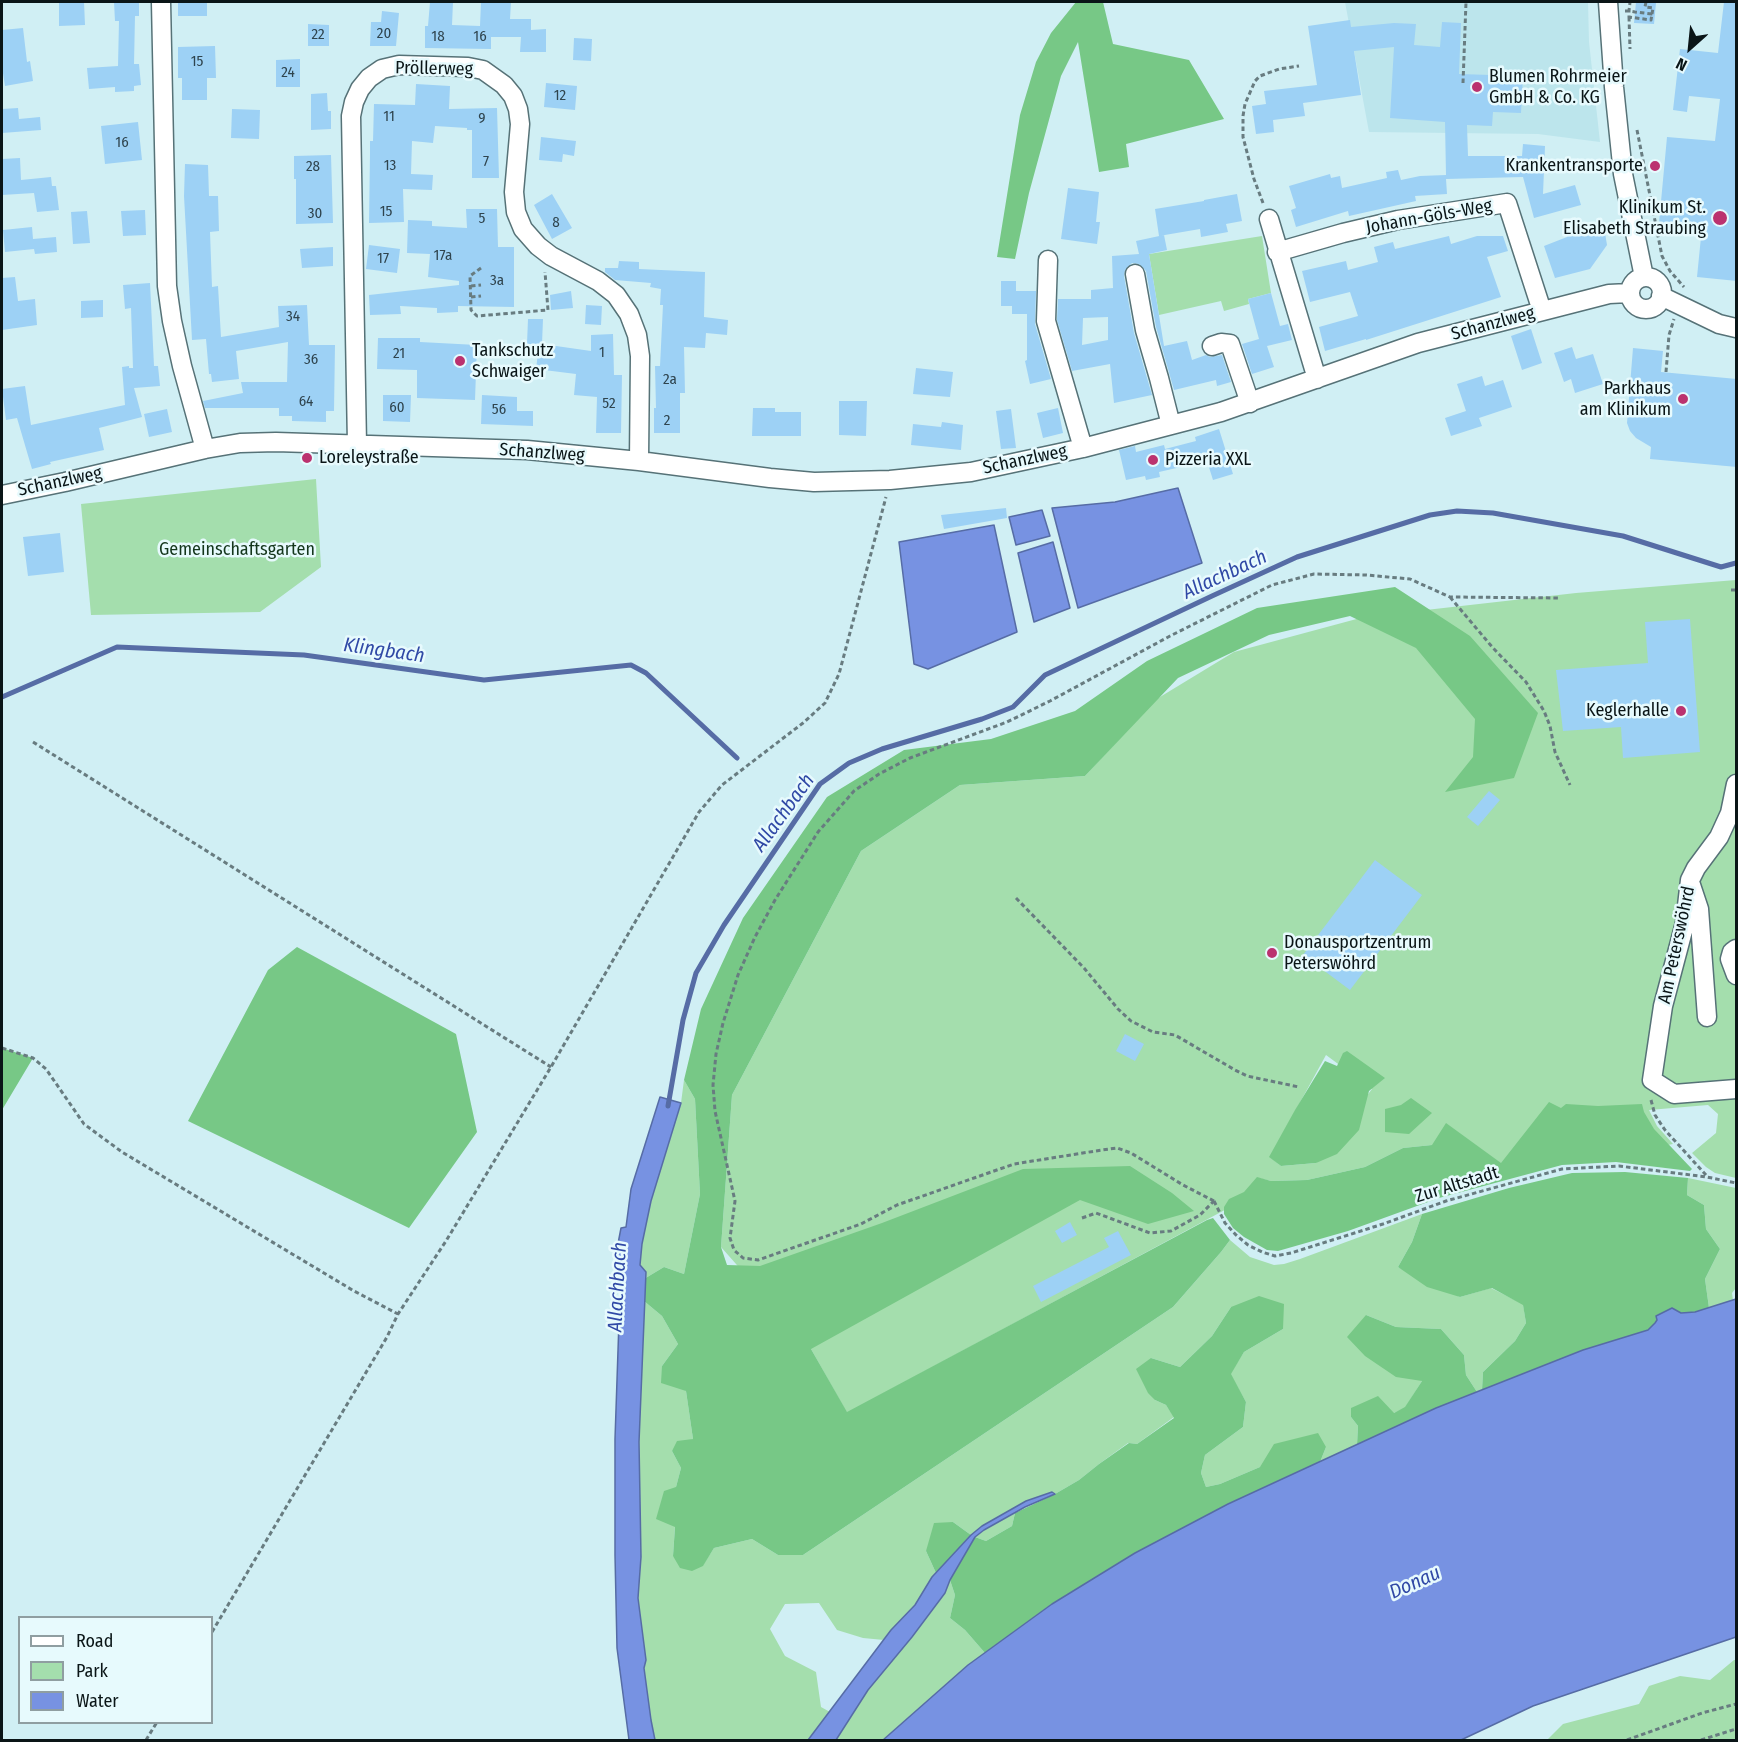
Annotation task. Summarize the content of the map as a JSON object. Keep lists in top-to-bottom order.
{
  "streets": {
    "street": [
      "Pröllerweg",
      "Johann-Göls-Weg",
      "Schanzlweg",
      "Am Peterswöhrd"
    ],
    "path": ["Zur Altstadt"]
  },
  "crossings": [
    ["Pröllerweg", "Schanzlweg"],
    ["Johann-Göls-Weg", "Schanzlweg"]
  ],
  "water": ["Allachbach", "Klingbach", "Donau"],
  "parks": ["Gemeinschaftsgarten"],
  "places": [
    "Blumen Rohrmeier GmbH & Co. KG",
    "Krankentransporte",
    "Klinikum St. Elisabeth Straubing",
    "Tankschutz Schwaiger",
    "Parkhaus am Klinikum",
    "Loreleystraße",
    "Pizzeria XXL",
    "Keglerhalle",
    "Donausportzentrum Peterswöhrd"
  ],
  "house_numbers": [
    "20",
    "22",
    "18",
    "16",
    "15",
    "24",
    "12",
    "11",
    "9",
    "16",
    "7",
    "13",
    "28",
    "15",
    "30",
    "5",
    "8",
    "17a",
    "17",
    "3a",
    "34",
    "1",
    "21",
    "36",
    "2a",
    "64",
    "52",
    "60",
    "56",
    "2"
  ],
  "legend": ["Road", "Park", "Water"],
  "north": "bottom left"
}
